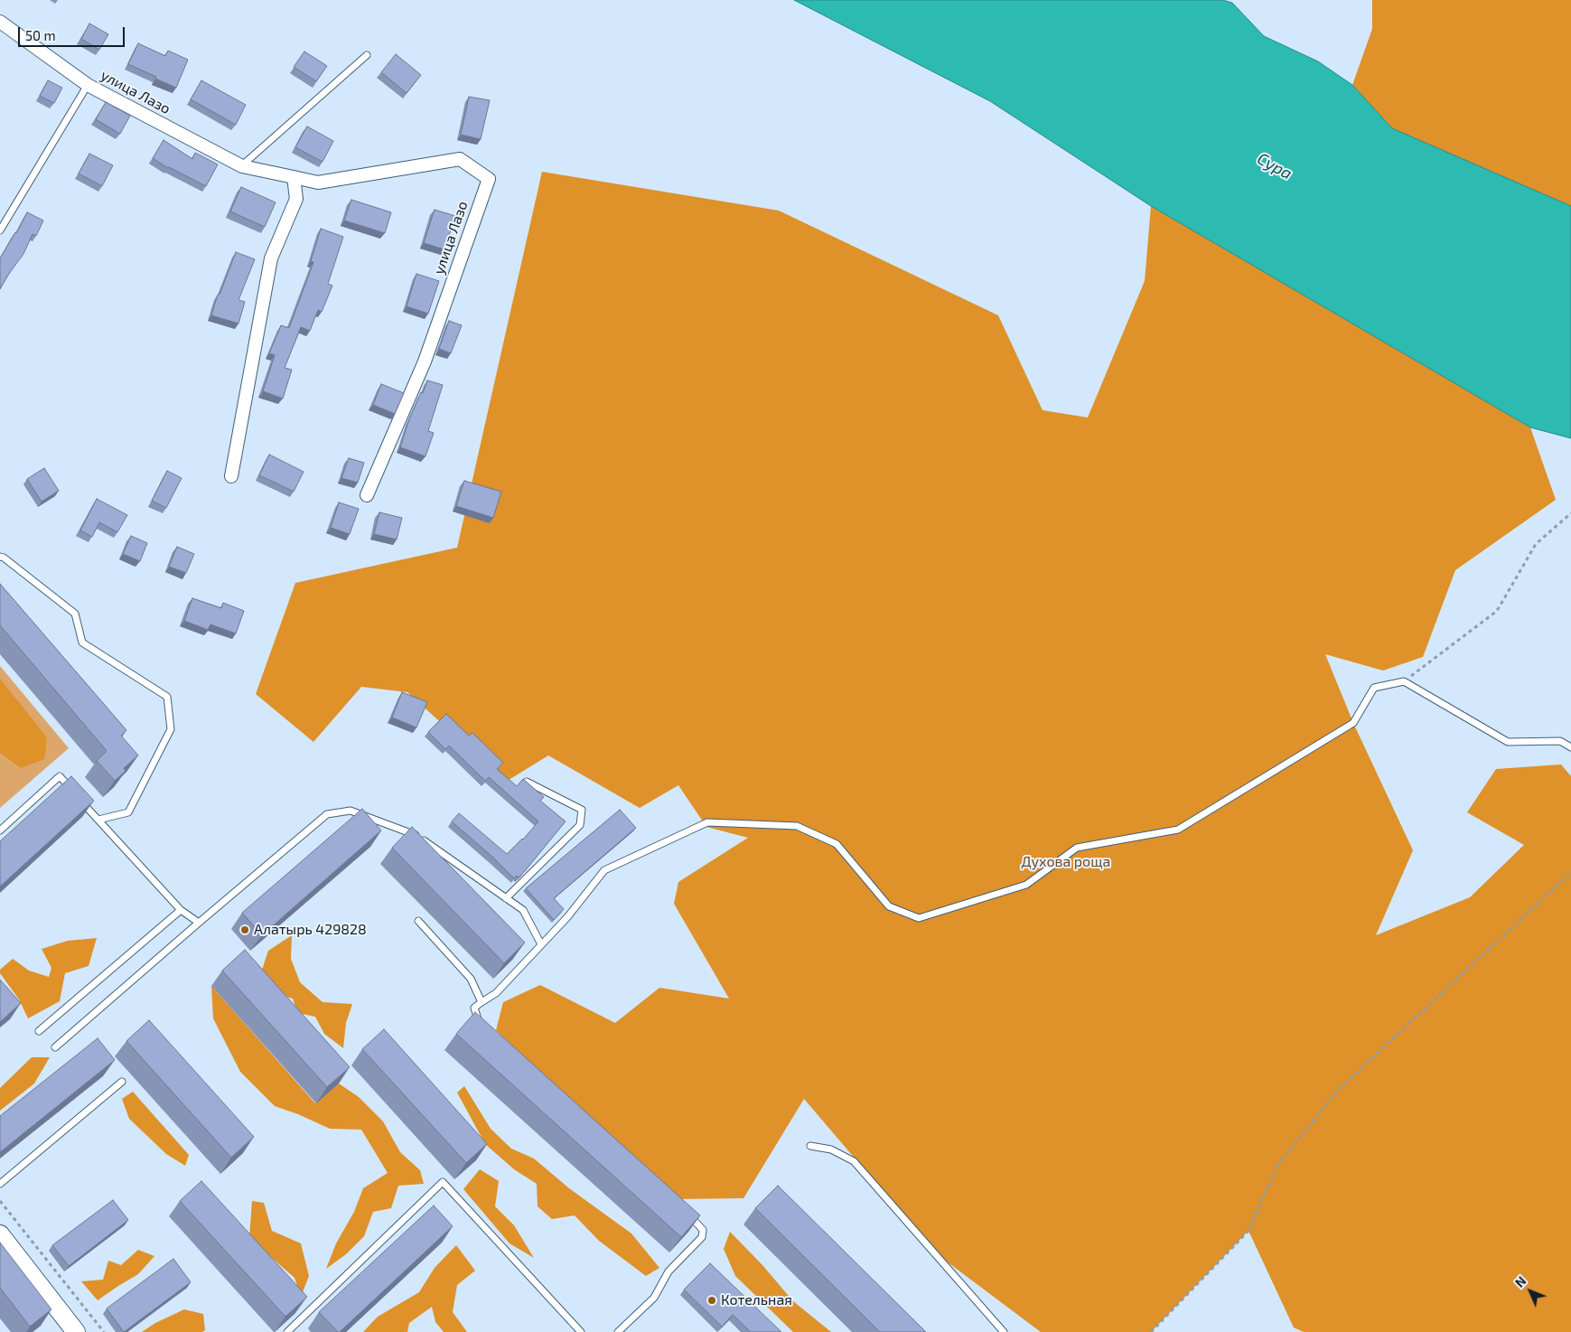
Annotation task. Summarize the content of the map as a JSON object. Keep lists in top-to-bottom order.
{
  "streets": {
    "street": ["улица Лазо"]
  },
  "water": ["Сура"],
  "parks": ["Духова роща"],
  "places": ["Алатырь 429828", "Котельная"],
  "scale_bar": "50 m",
  "north": "top left"
}
